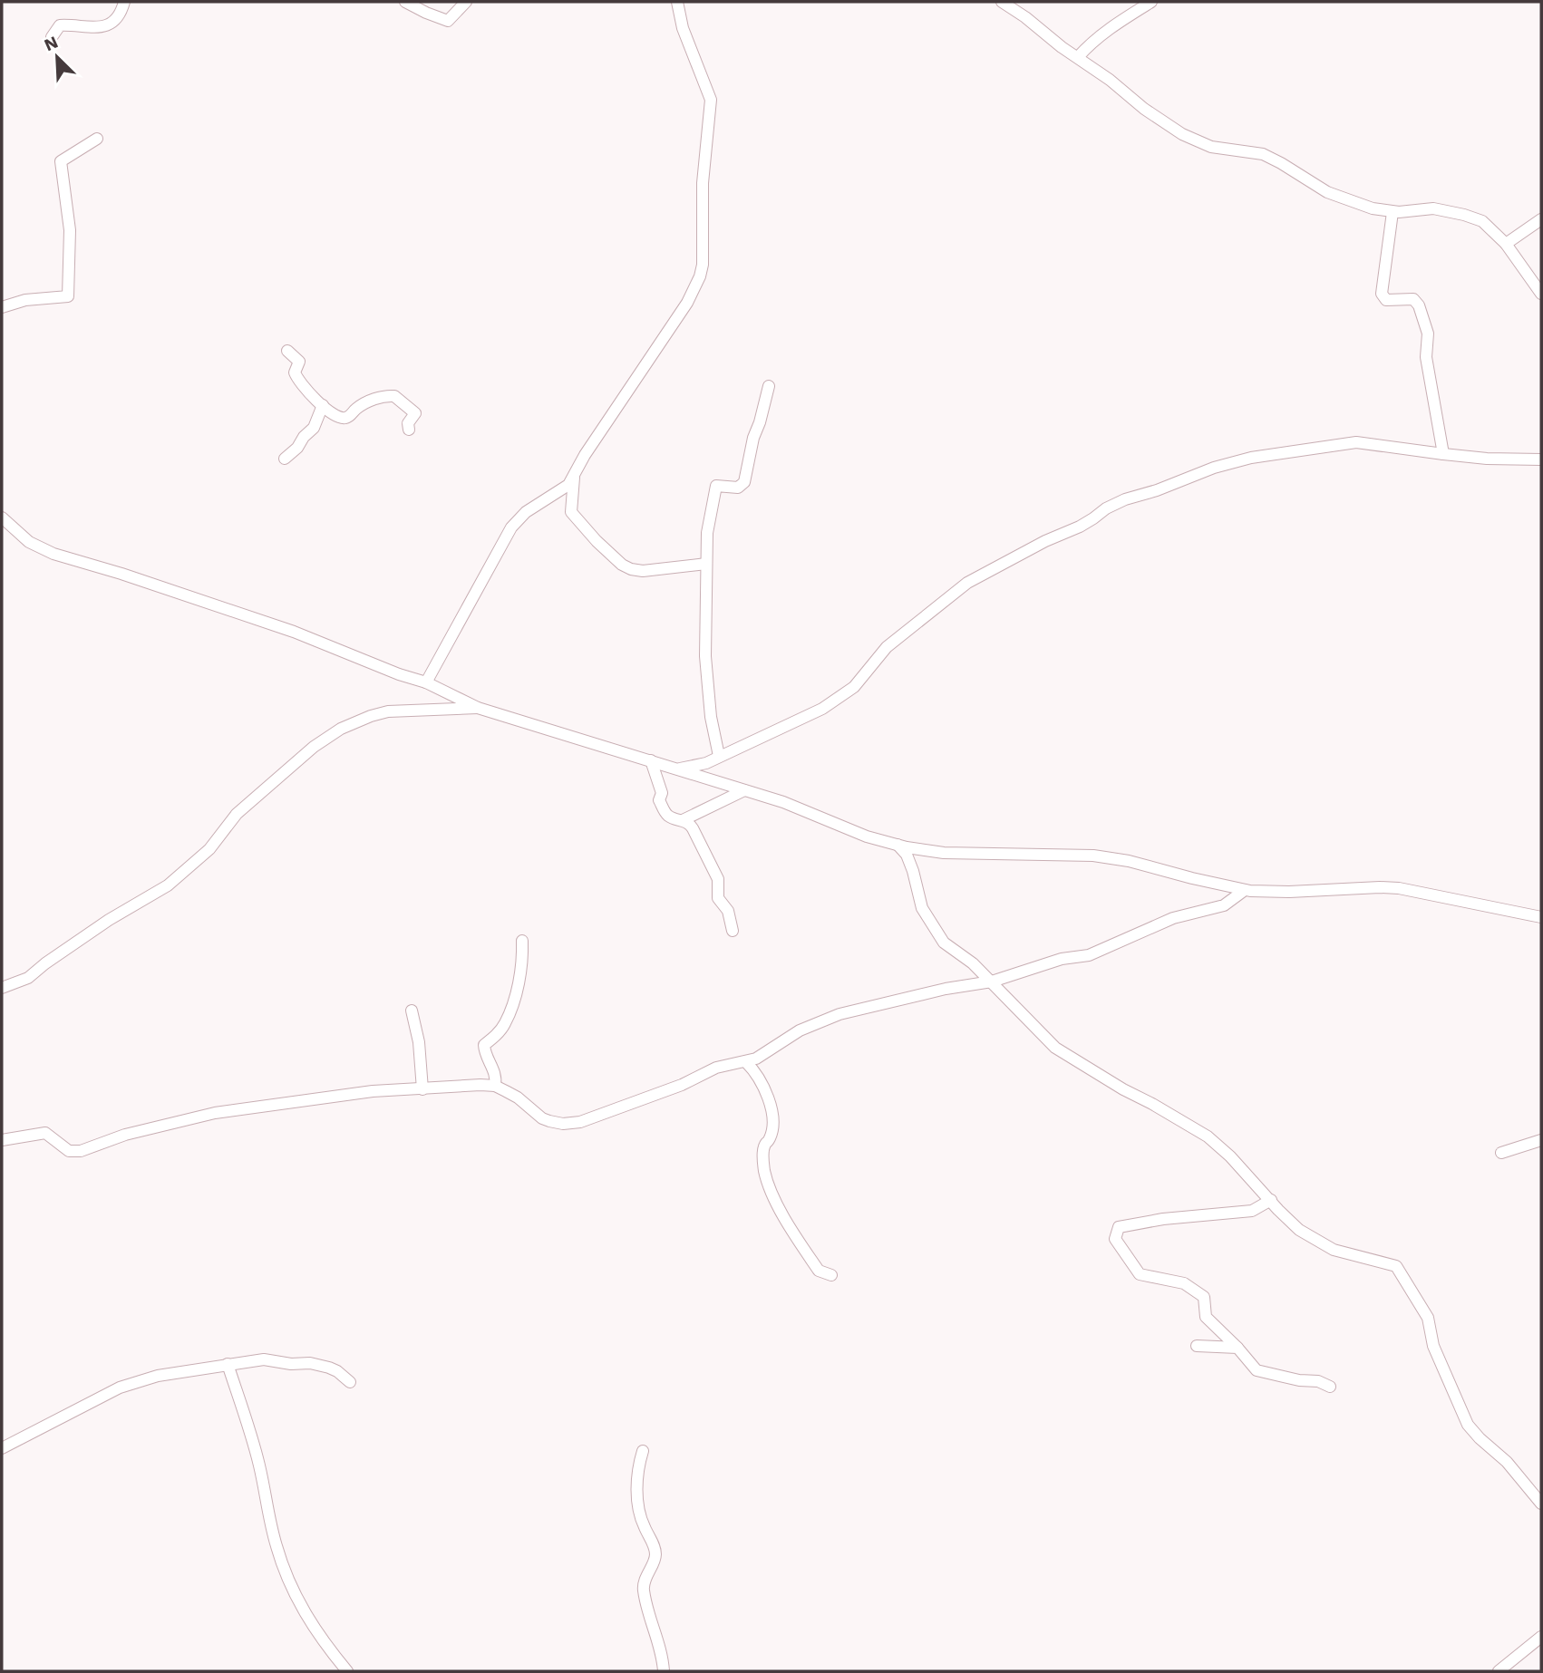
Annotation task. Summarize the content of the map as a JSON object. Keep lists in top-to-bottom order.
{
  "north": "top left"
}
